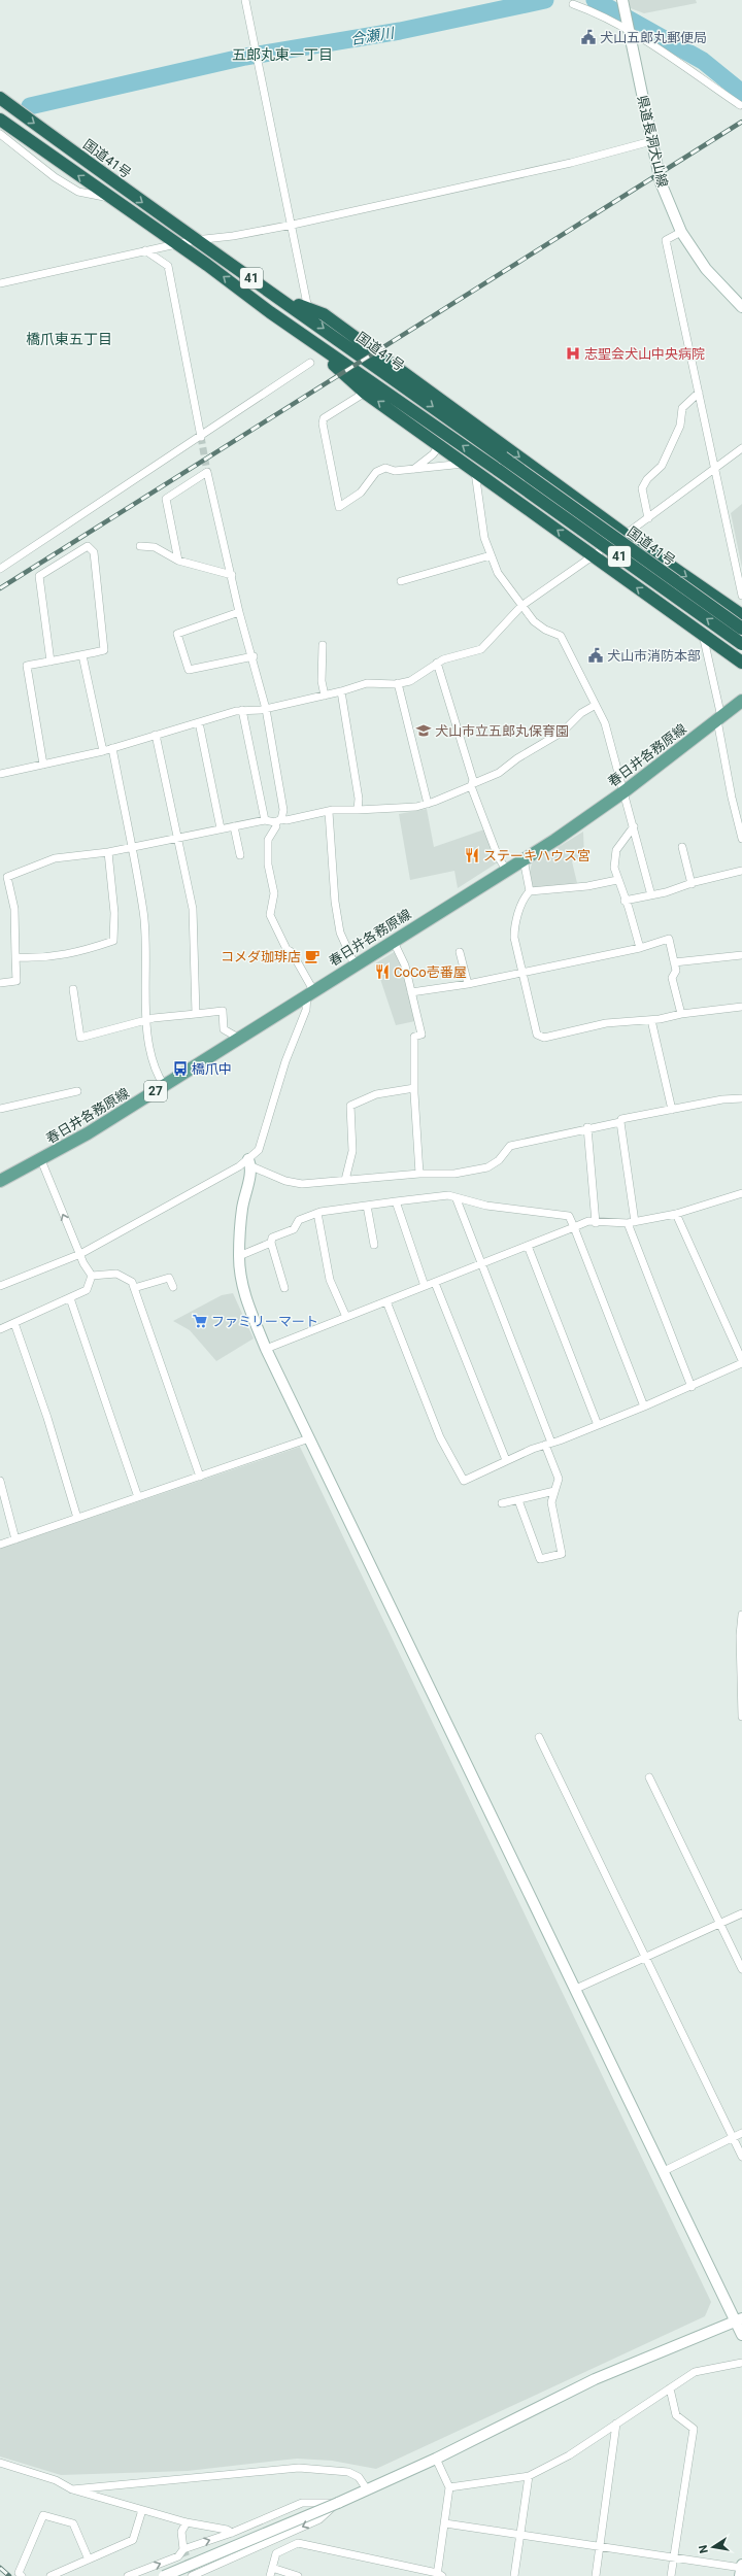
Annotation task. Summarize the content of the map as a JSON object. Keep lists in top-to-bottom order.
{
  "streets": {
    "highway": ["国道41号", "41"],
    "main road": ["春日井各務原線", "27"],
    "street": ["県道長洞犬山線"]
  },
  "districts": ["五郎丸東一丁目", "橋爪東五丁目"],
  "water": ["合瀬川"],
  "places": {
    "public building": ["犬山五郎丸郵便局", "犬山市消防本部"],
    "hospital": ["志聖会犬山中央病院"],
    "school or university": ["犬山市立五郎丸保育園"],
    "restaurant": ["ステーキハウス宮", "CoCo壱番屋"],
    "cafe": ["コメダ珈琲店"],
    "bus stop": ["橋爪中"],
    "supermarket": ["ファミリーマート"]
  },
  "north": "left"
}
